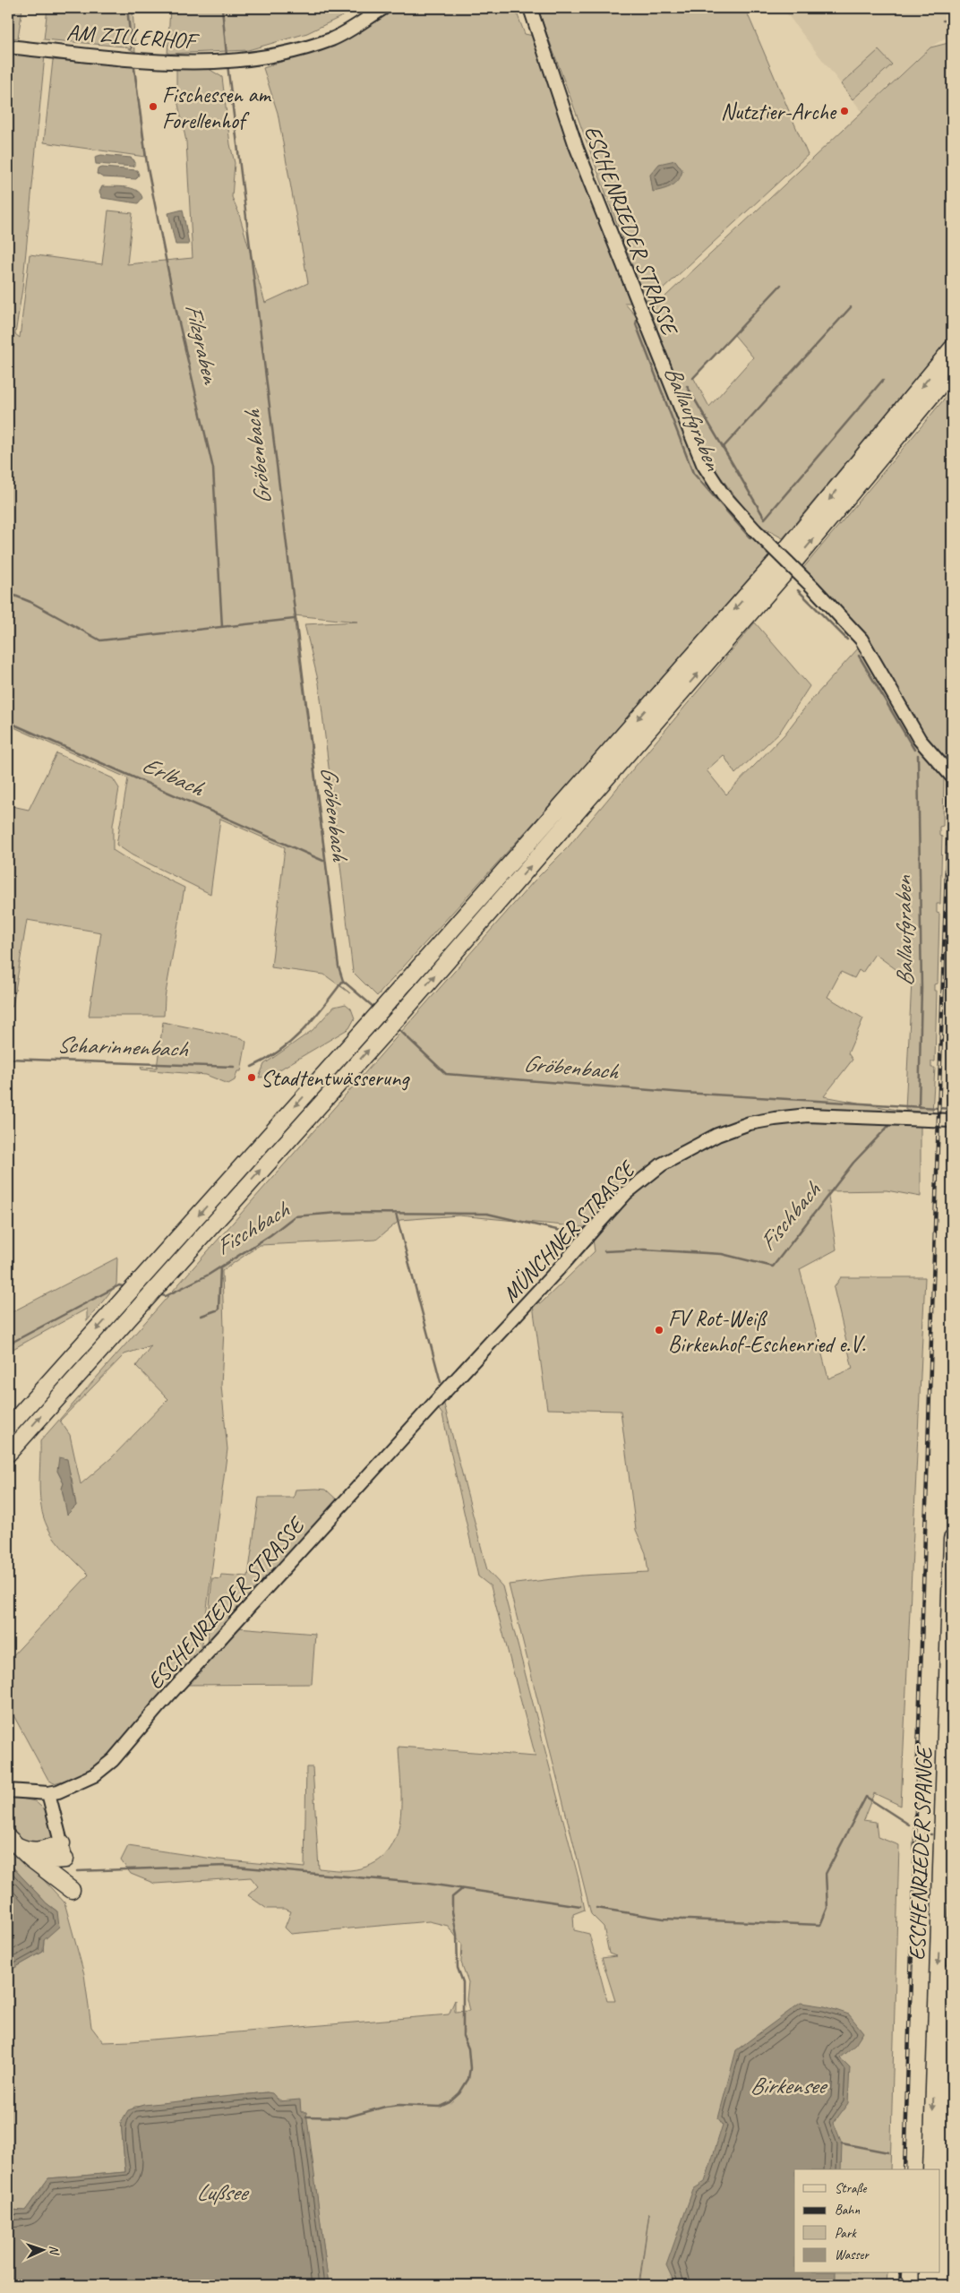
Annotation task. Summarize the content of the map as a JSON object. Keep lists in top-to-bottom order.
{
  "streets": {
    "highway": ["ESCHENRIEDER SPANGE"],
    "street": ["AM ZILLERHOF", "ESCHENRIEDER STRASSE", "MÜNCHNER STRASSE"]
  },
  "crossings": [
    ["ESCHENRIEDER STRASSE", "MÜNCHNER STRASSE"]
  ],
  "water": [
    "Filzgraben",
    "Ballaufgraben",
    "Gröbenbach",
    "Erlbach",
    "Scharinnenbach",
    "Fischbach",
    "Birkensee",
    "Lußsee"
  ],
  "places": [
    "Fischessen am Forellenhof",
    "Nutztier-Arche",
    "Stadtentwässerung",
    "FV Rot-Weiß Birkenhof-Eschenried e.V."
  ],
  "legend": [
    "Straße",
    "Bahn",
    "Park",
    "Wasser"
  ],
  "north": "right"
}
